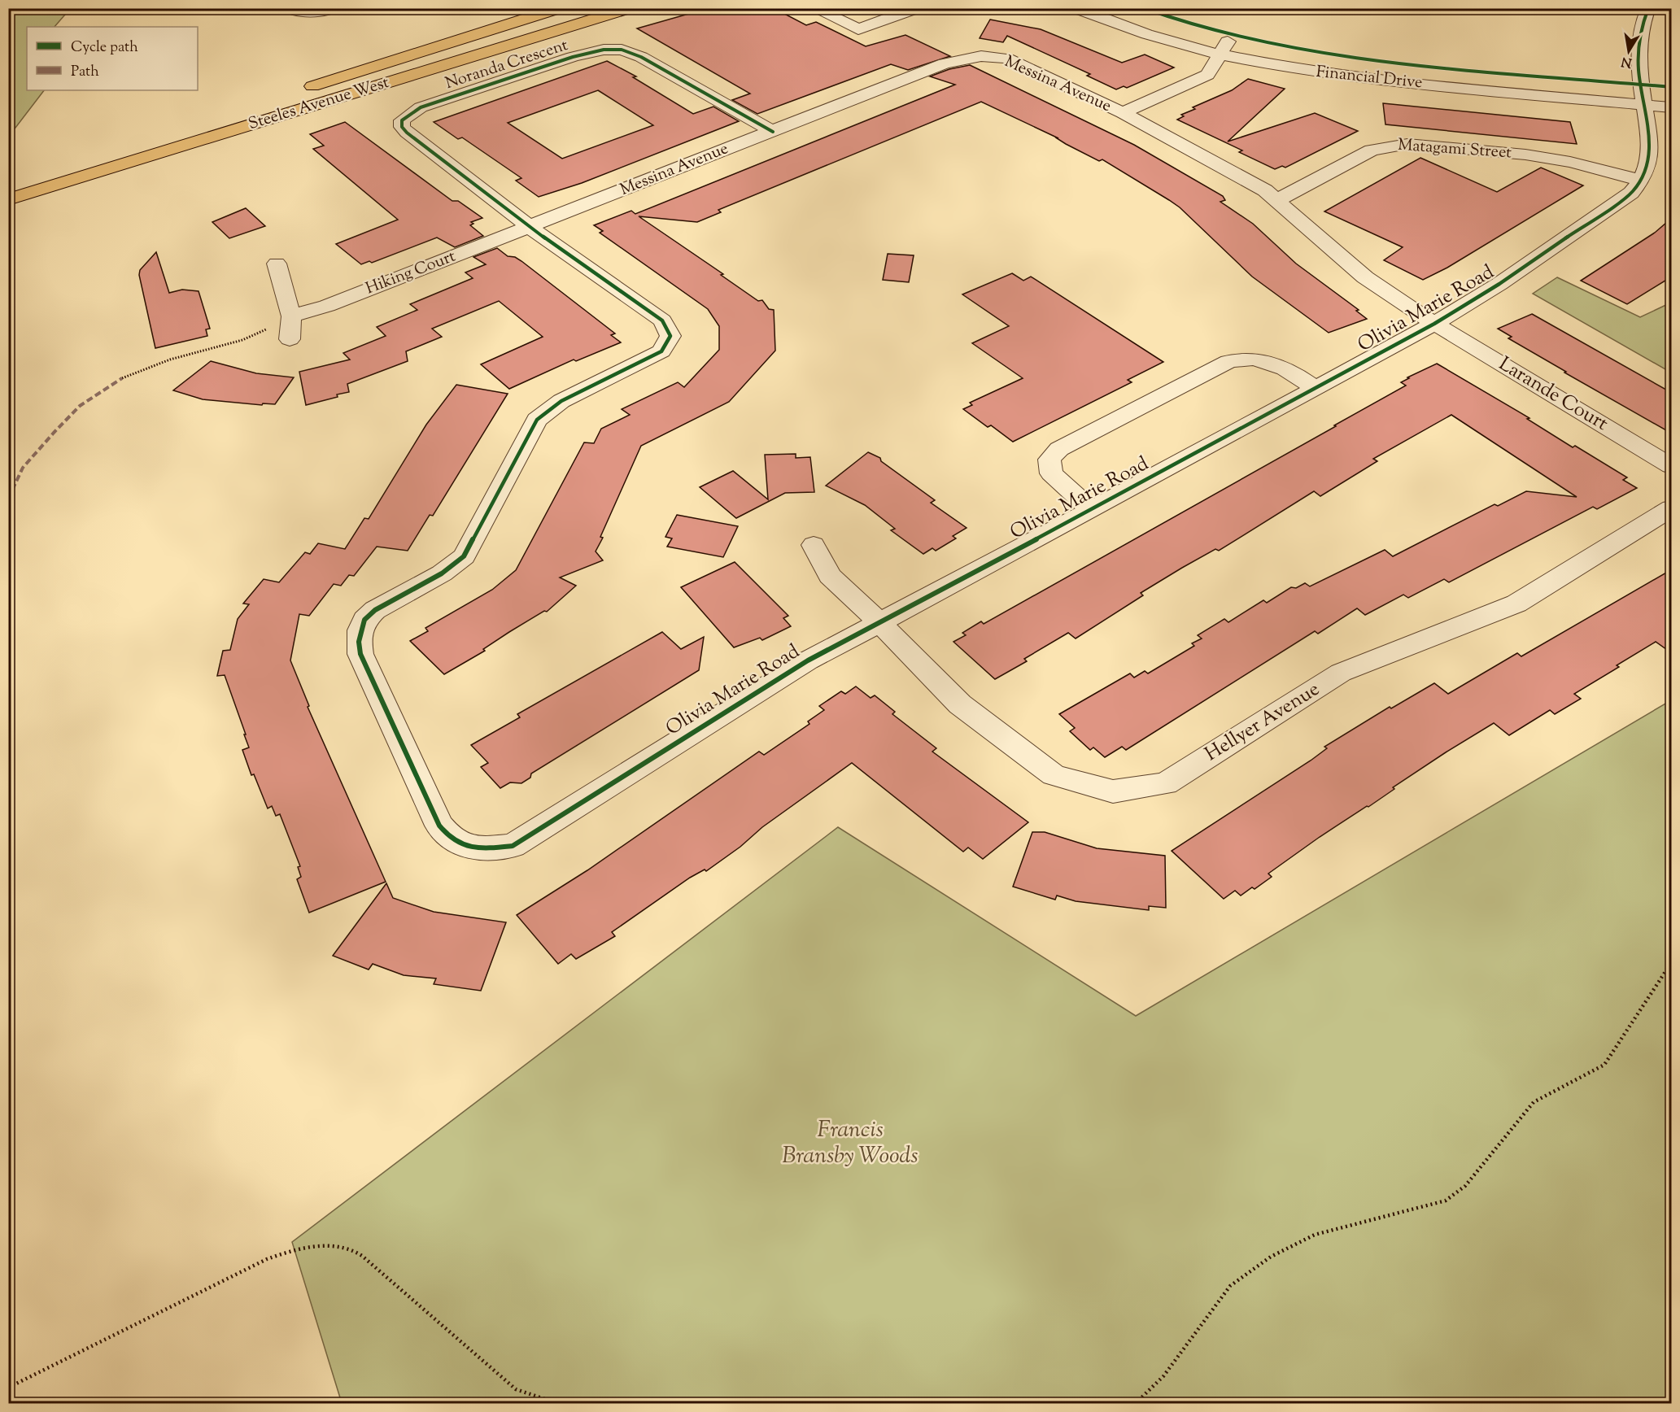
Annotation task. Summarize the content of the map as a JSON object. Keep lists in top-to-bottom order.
{
  "streets": {
    "main road": ["Steeles Avenue West"],
    "street": [
      "Noranda Crescent",
      "Financial Drive",
      "Messina Avenue",
      "Matagami Street",
      "Hiking Court",
      "Olivia Marie Road",
      "Larande Court",
      "Hellyer Avenue"
    ]
  },
  "crossings": [
    ["Noranda Crescent", "Messina Avenue"],
    ["Noranda Crescent", "Hiking Court"],
    ["Noranda Crescent", "Olivia Marie Road"],
    ["Financial Drive", "Olivia Marie Road"],
    ["Messina Avenue", "Matagami Street"],
    ["Messina Avenue", "Hiking Court"],
    ["Messina Avenue", "Olivia Marie Road"],
    ["Messina Avenue", "Larande Court"],
    ["Matagami Street", "Olivia Marie Road"],
    ["Hiking Court", "Olivia Marie Road"],
    ["Olivia Marie Road", "Larande Court"],
    ["Olivia Marie Road", "Hellyer Avenue"]
  ],
  "parks": ["Francis Bransby Woods"],
  "legend": ["Cycle path", "Path"],
  "north": "bottom"
}
